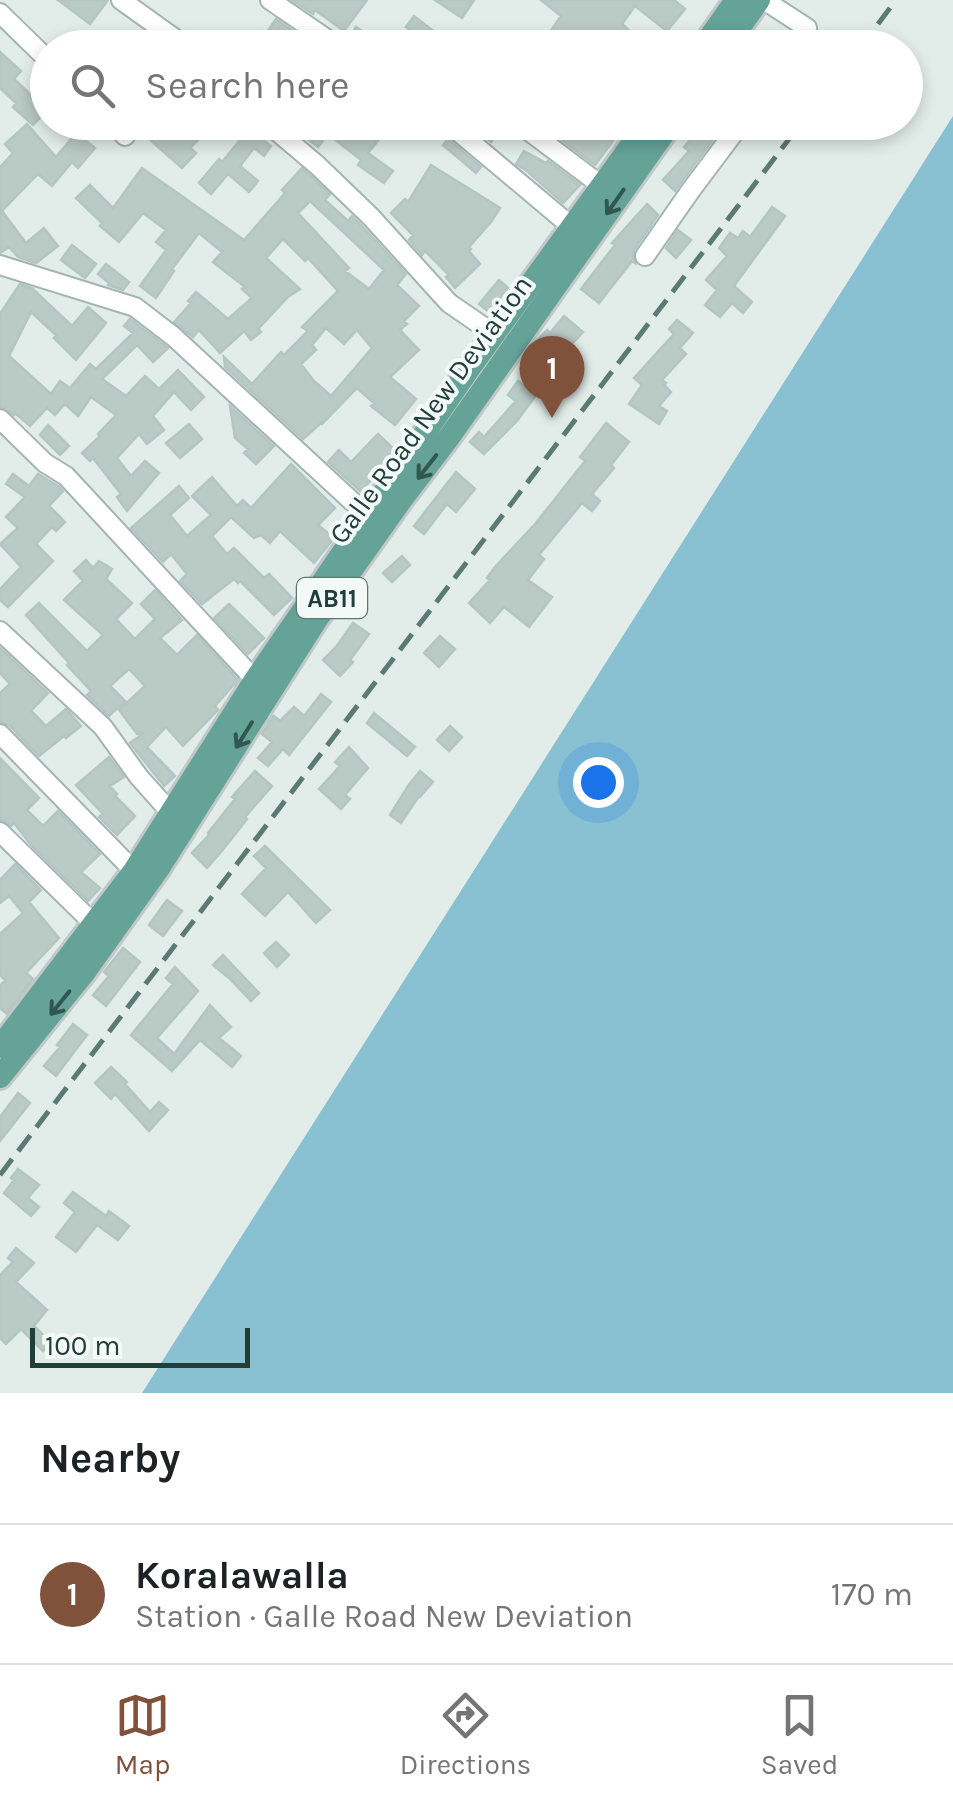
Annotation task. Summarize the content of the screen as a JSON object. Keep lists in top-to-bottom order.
{
  "streets": {
    "main road": ["Galle Road New Deviation", "AB11"]
  },
  "scale_bar": "100 m",
  "page": {
    "search": "Search here",
    "pins": "1",
    "scale": "100 m",
    "heading": "Nearby",
    "list": [
      {
        "mark": "1",
        "name": "Koralawalla",
        "note": "Station · Galle Road New Deviation",
        "value": "170 m"
      }
    ],
    "nav": ["Map", "Directions", "Saved"]
  }
}
